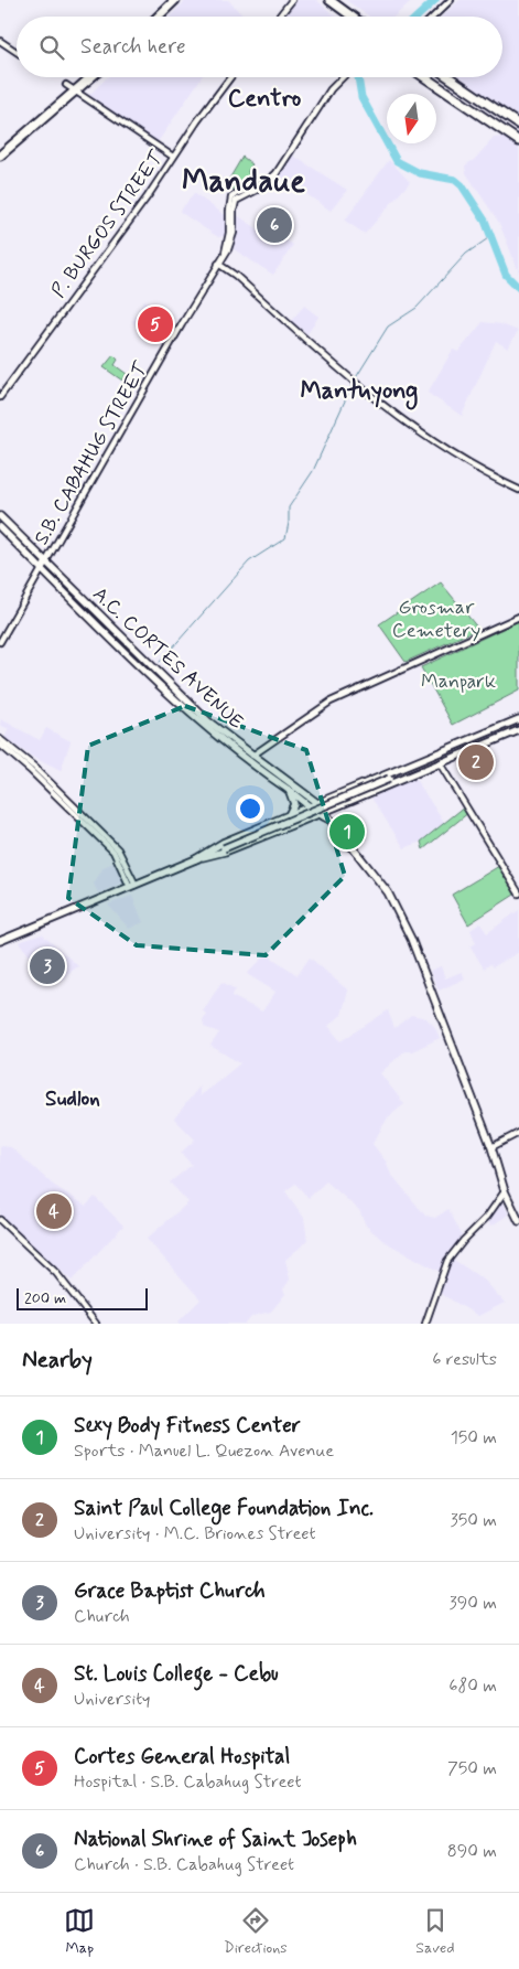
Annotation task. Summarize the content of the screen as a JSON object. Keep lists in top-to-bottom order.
{
  "streets": {
    "main road": ["A.C. CORTES AVENUE"],
    "street": ["P. BURGOS STREET", "S.B. CABAHUG STREET"]
  },
  "crossings": [
    ["S.B. CABAHUG STREET", "A.C. CORTES AVENUE"]
  ],
  "districts": [
    "Centro",
    "Mandaue",
    "Mantuyong",
    "Sudlon"
  ],
  "parks": ["Grosmar Cemetery", "Manpark"],
  "scale_bar": "200 m",
  "north": "bottom",
  "page": {
    "search": "Search here",
    "pins": [
      "6",
      "5",
      "2",
      "1",
      "3",
      "4"
    ],
    "scale": "200 m",
    "heading": ["Nearby", "6 results"],
    "list": [
      {
        "mark": "1",
        "name": "Sexy Body Fitness Center",
        "note": "Sports · Manuel L. Quezon Avenue",
        "value": "150 m"
      },
      {
        "mark": "2",
        "name": "Saint Paul College Foundation Inc.",
        "note": "University · M.C. Briones Street",
        "value": "350 m"
      },
      {
        "mark": "3",
        "name": "Grace Baptist Church",
        "note": "Church",
        "value": "390 m"
      },
      {
        "mark": "4",
        "name": "St. Louis College - Cebu",
        "note": "University",
        "value": "680 m"
      },
      {
        "mark": "5",
        "name": "Cortes General Hospital",
        "note": "Hospital · S.B. Cabahug Street",
        "value": "750 m"
      },
      {
        "mark": "6",
        "name": "National Shrine of Saint Joseph",
        "note": "Church · S.B. Cabahug Street",
        "value": "890 m"
      }
    ],
    "nav": ["Map", "Directions", "Saved"]
  }
}
